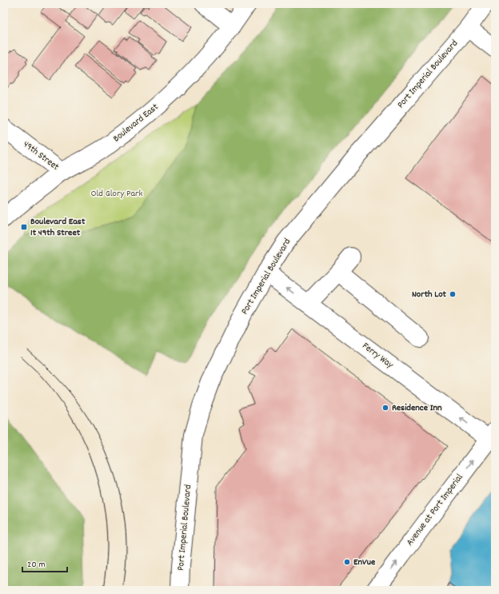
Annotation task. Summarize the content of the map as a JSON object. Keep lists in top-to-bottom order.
{
  "streets": {
    "main road": [
      "Port Imperial Boulevard",
      "Boulevard East",
      "49th Street",
      "Ferry Way",
      "Avenue at Port Imperial"
    ]
  },
  "crossings": [
    ["Port Imperial Boulevard", "Ferry Way"],
    ["Boulevard East", "49th Street"],
    ["Ferry Way", "Avenue at Port Imperial"]
  ],
  "one_way": ["Avenue at Port Imperial"],
  "parks": ["Old Glory Park"],
  "places": {
    "transit": ["Boulevard East 1t 49th Street"],
    "other": ["North Lot", "Residence Inn", "EnVue"]
  },
  "scale_bar": "20 m"
}
